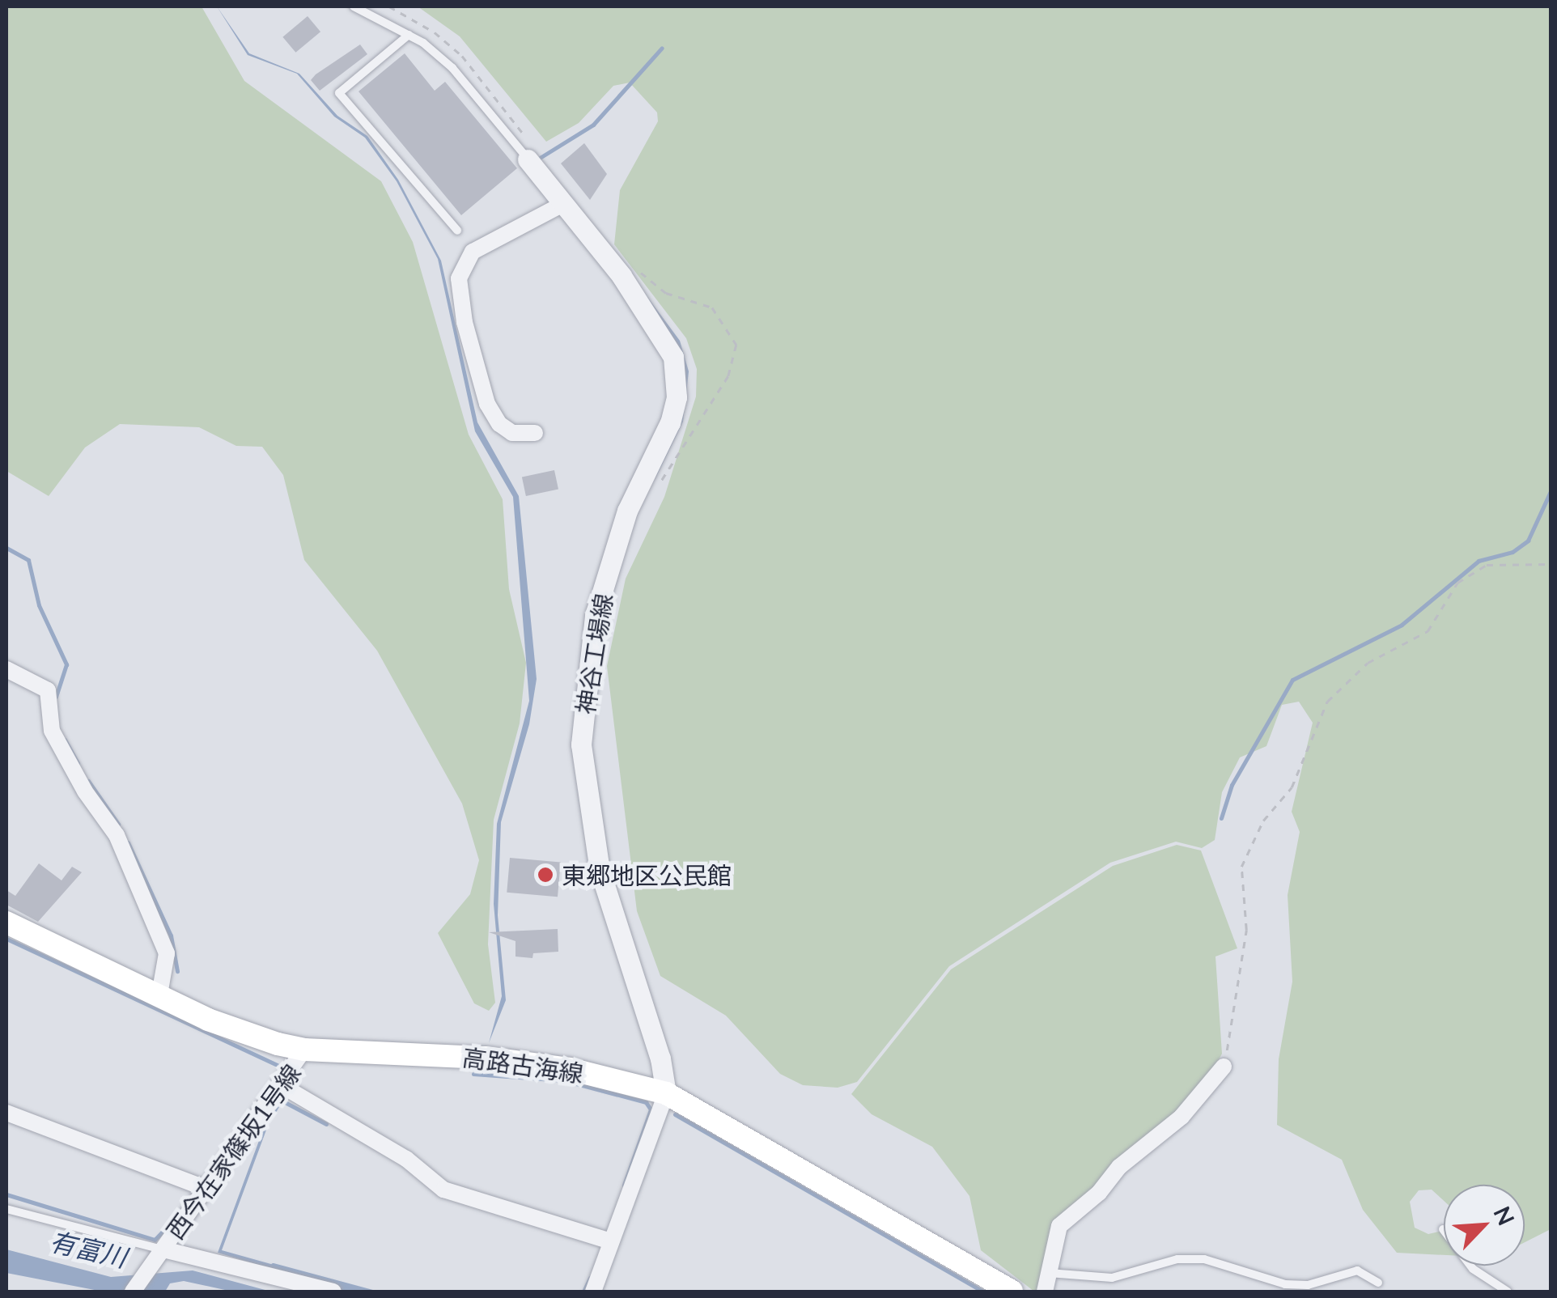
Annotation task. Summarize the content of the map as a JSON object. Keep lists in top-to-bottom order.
{
  "streets": {
    "main road": ["高路古海線"],
    "street": ["神谷工場線", "西今在家篠坂1号線"]
  },
  "crossings": [
    ["神谷工場線", "高路古海線"],
    ["高路古海線", "西今在家篠坂1号線"]
  ],
  "water": ["有富川"],
  "places": ["東郷地区公民館"],
  "north": "top right"
}
